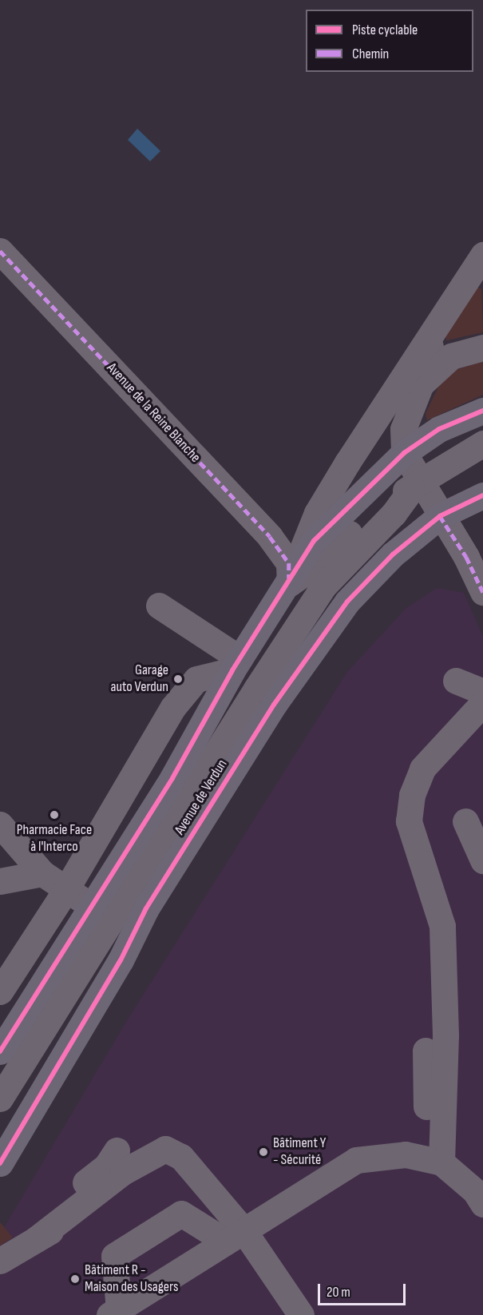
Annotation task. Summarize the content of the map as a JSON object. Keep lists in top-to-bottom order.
{
  "streets": {
    "main road": ["Avenue de Verdun"],
    "street": ["Avenue de la Reine Blanche"]
  },
  "crossings": [
    ["Avenue de la Reine Blanche", "Avenue de Verdun"]
  ],
  "places": [
    "Garage auto Verdun",
    "Pharmacie Face à l'Interco",
    "Bâtiment Y - Sécurité",
    "Bâtiment R - Maison des Usagers"
  ],
  "legend": ["Piste cyclable", "Chemin"],
  "scale_bar": "20 m"
}
